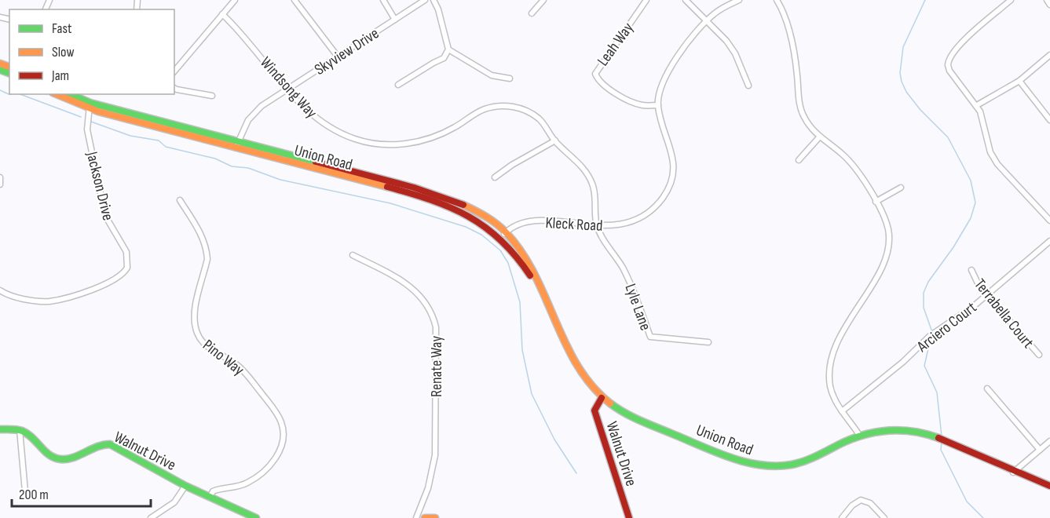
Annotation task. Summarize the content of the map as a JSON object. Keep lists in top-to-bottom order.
{
  "streets": {
    "main road": ["Union Road", "Walnut Drive"],
    "street": [
      "Leah Way",
      "Skyview Drive",
      "Windsong Way",
      "Jackson Drive",
      "Kleck Road",
      "Lyle Lane",
      "Terrabella Court",
      "Arciero Court",
      "Pino Way",
      "Renate Way"
    ]
  },
  "crossings": [
    ["Leah Way", "Kleck Road"],
    ["Skyview Drive", "Windsong Way"],
    ["Skyview Drive", "Union Road"],
    ["Windsong Way", "Kleck Road"],
    ["Windsong Way", "Lyle Lane"],
    ["Union Road", "Jackson Drive"],
    ["Union Road", "Kleck Road"],
    ["Union Road", "Walnut Drive"],
    ["Kleck Road", "Lyle Lane"],
    ["Terrabella Court", "Arciero Court"],
    ["Pino Way", "Walnut Drive"]
  ],
  "legend": ["Fast", "Slow", "Jam"],
  "scale_bar": "200 m"
}
